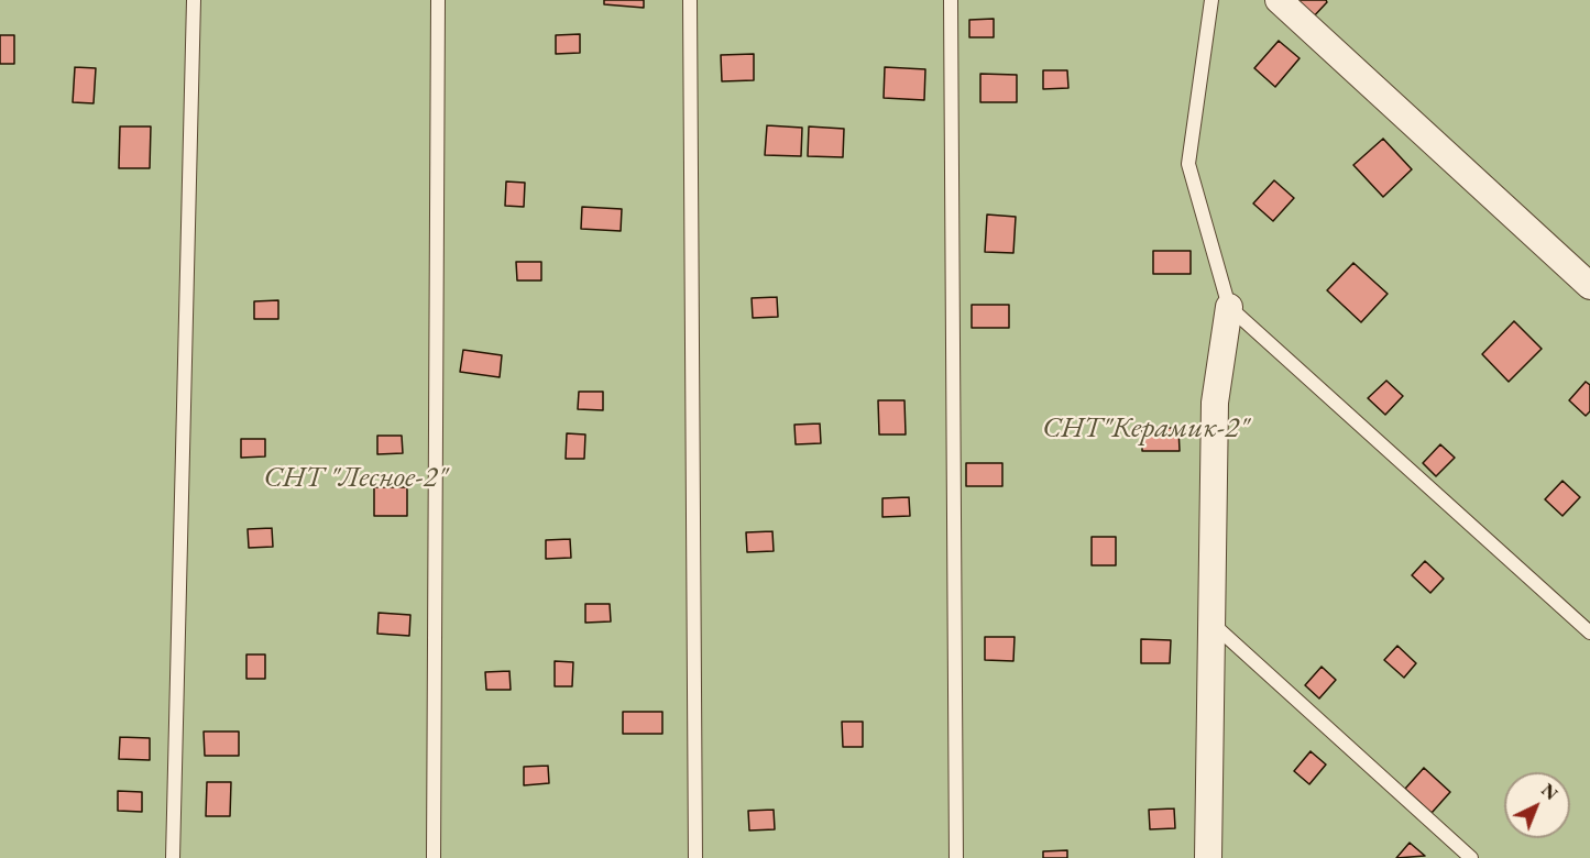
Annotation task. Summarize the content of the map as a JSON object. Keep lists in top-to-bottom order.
{
  "parks": ["СНТ\"Керамик-2\"", "СНТ \"Лесное-2\""],
  "north": "top right"
}
